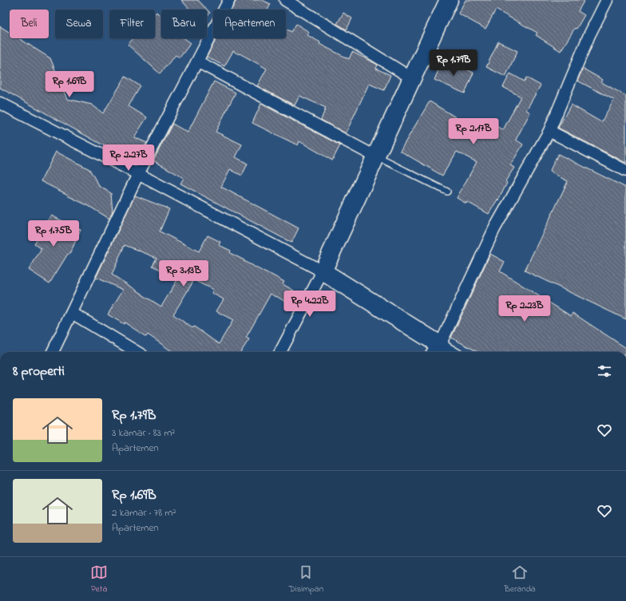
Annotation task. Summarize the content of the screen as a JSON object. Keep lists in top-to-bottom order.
{
  "page": {
    "chip": [
      "Beli",
      "Sewa",
      "Filter",
      "Baru",
      "Apartemen"
    ],
    "price": [
      "Rp 1.79B",
      "Rp 1.69B",
      "Rp 2.17B",
      "Rp 2.27B",
      "Rp 1.75B",
      "Rp 3.13B",
      "Rp 4.22B",
      "Rp 2.23B"
    ],
    "heading": "8 properti",
    "list": [
      {
        "name": "Rp 1.79B",
        "note": "3 kamar · 83 m² · Apartemen"
      },
      {
        "name": "Rp 1.69B",
        "note": "2 kamar · 78 m² · Apartemen"
      }
    ],
    "tabs": ["Peta", "Disimpan", "Beranda"]
  }
}
